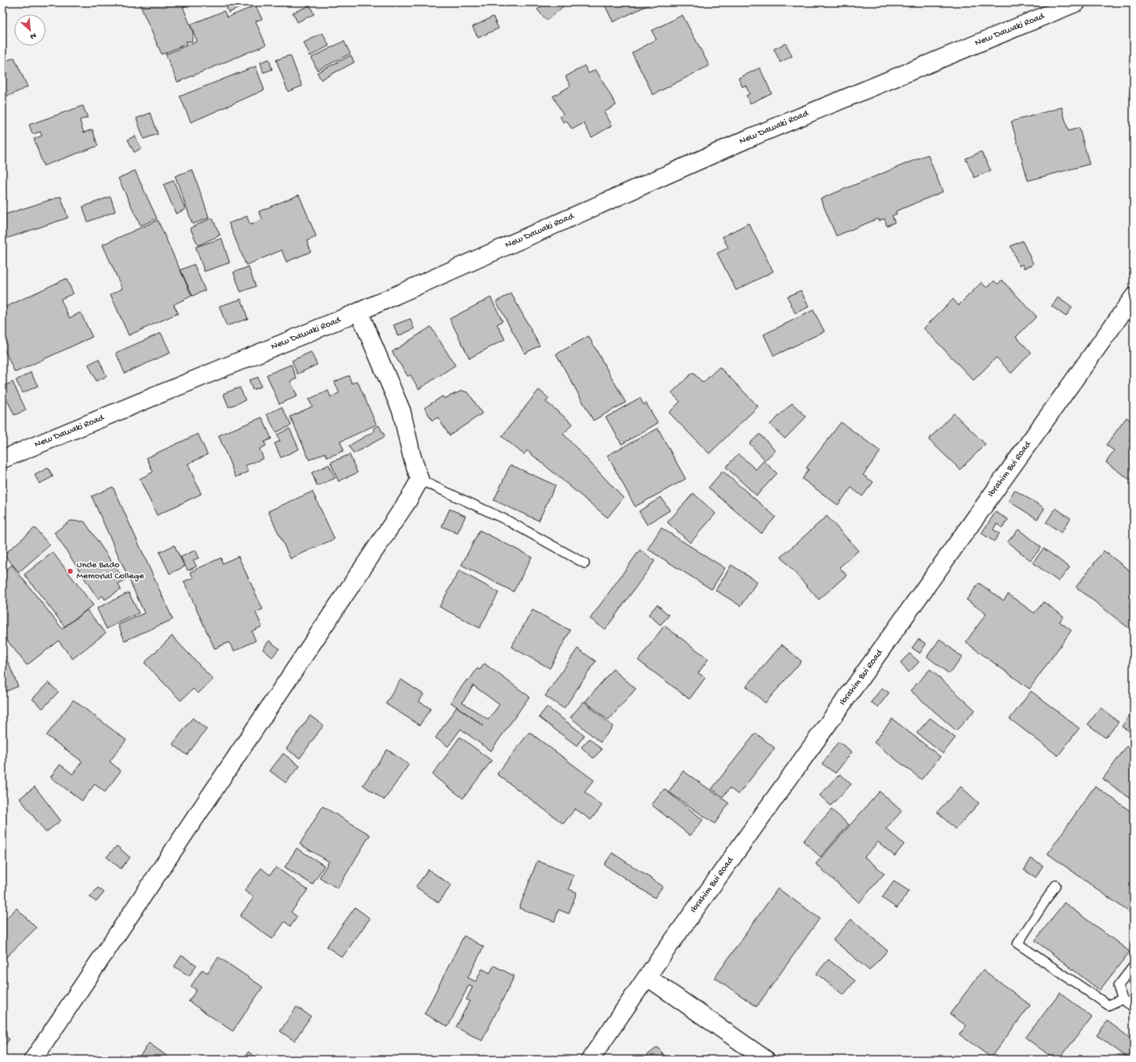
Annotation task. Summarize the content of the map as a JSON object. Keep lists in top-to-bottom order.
{
  "streets": {
    "street": ["New Dawaki Road", "Ibrahim Bui Road"]
  },
  "places": ["Uncle Bado Memorial College"],
  "north": "bottom right"
}
